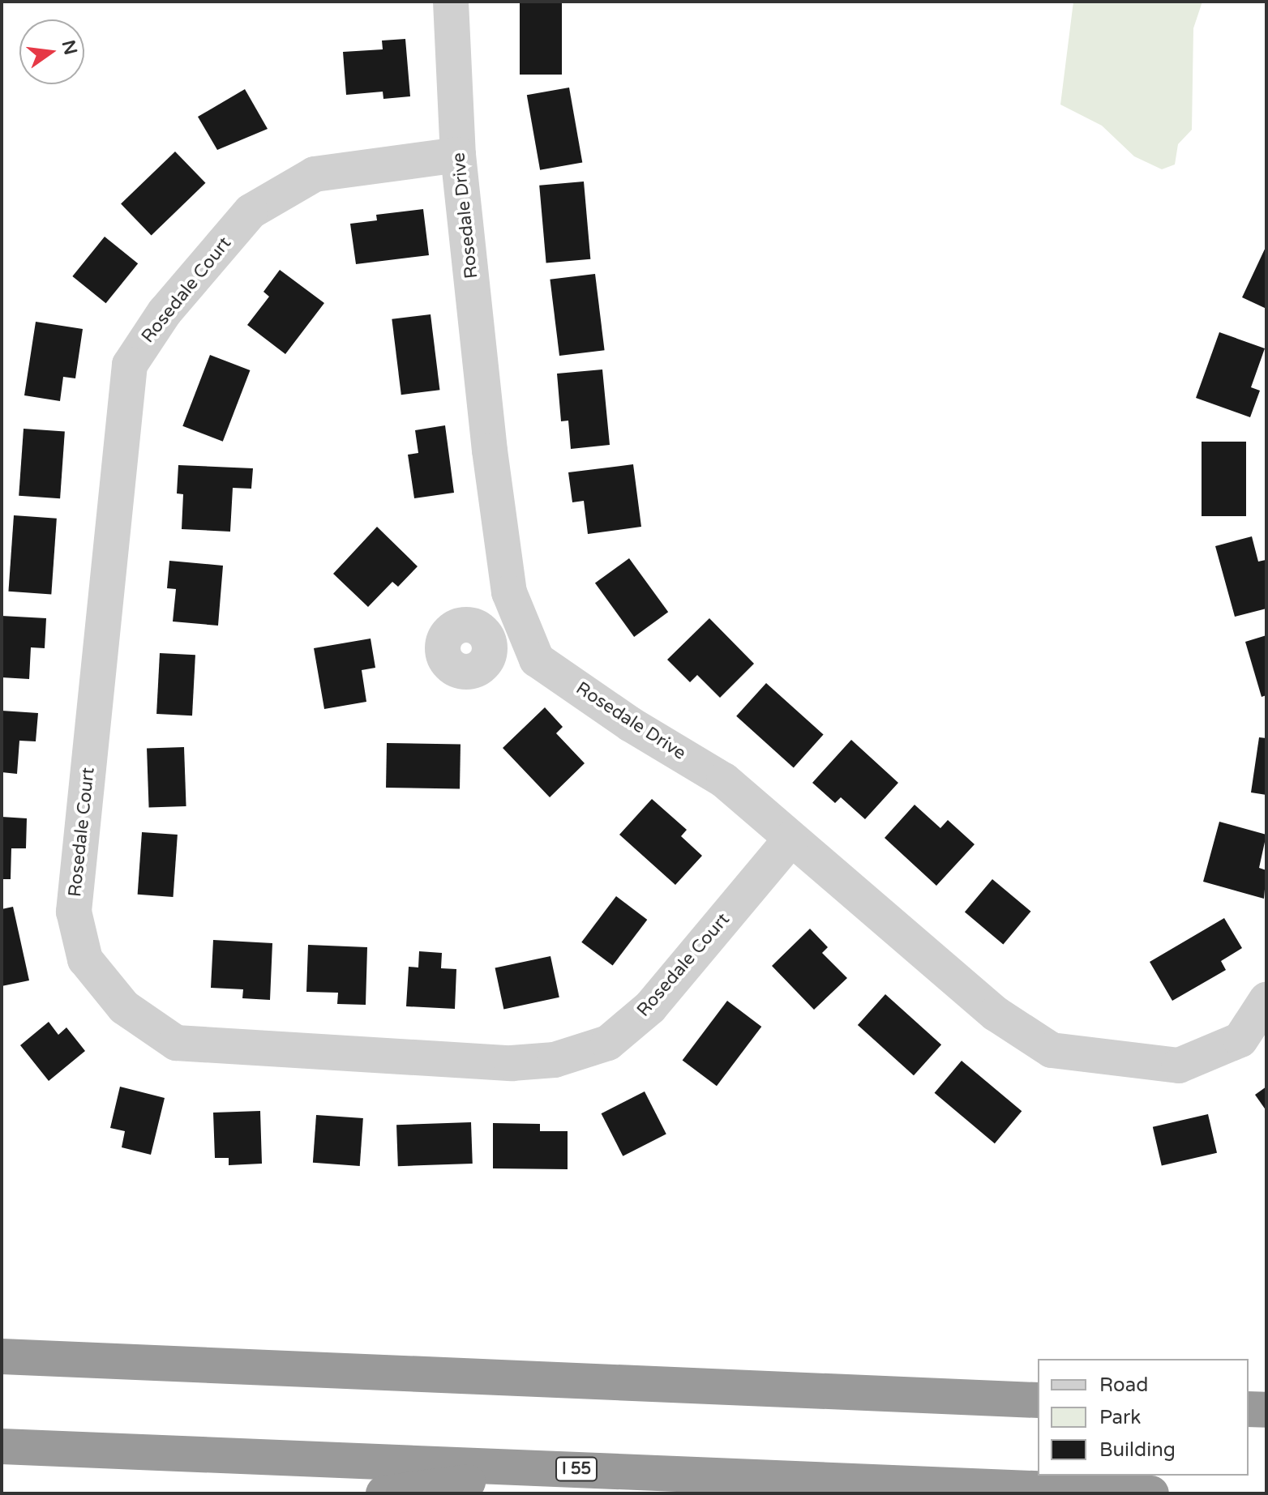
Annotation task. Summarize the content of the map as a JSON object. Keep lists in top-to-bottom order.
{
  "streets": {
    "highway": ["I 55"],
    "street": ["Rosedale Drive", "Rosedale Court"]
  },
  "crossings": [
    ["Rosedale Drive", "Rosedale Court"]
  ],
  "legend": ["Road", "Park", "Building"],
  "north": "right"
}
